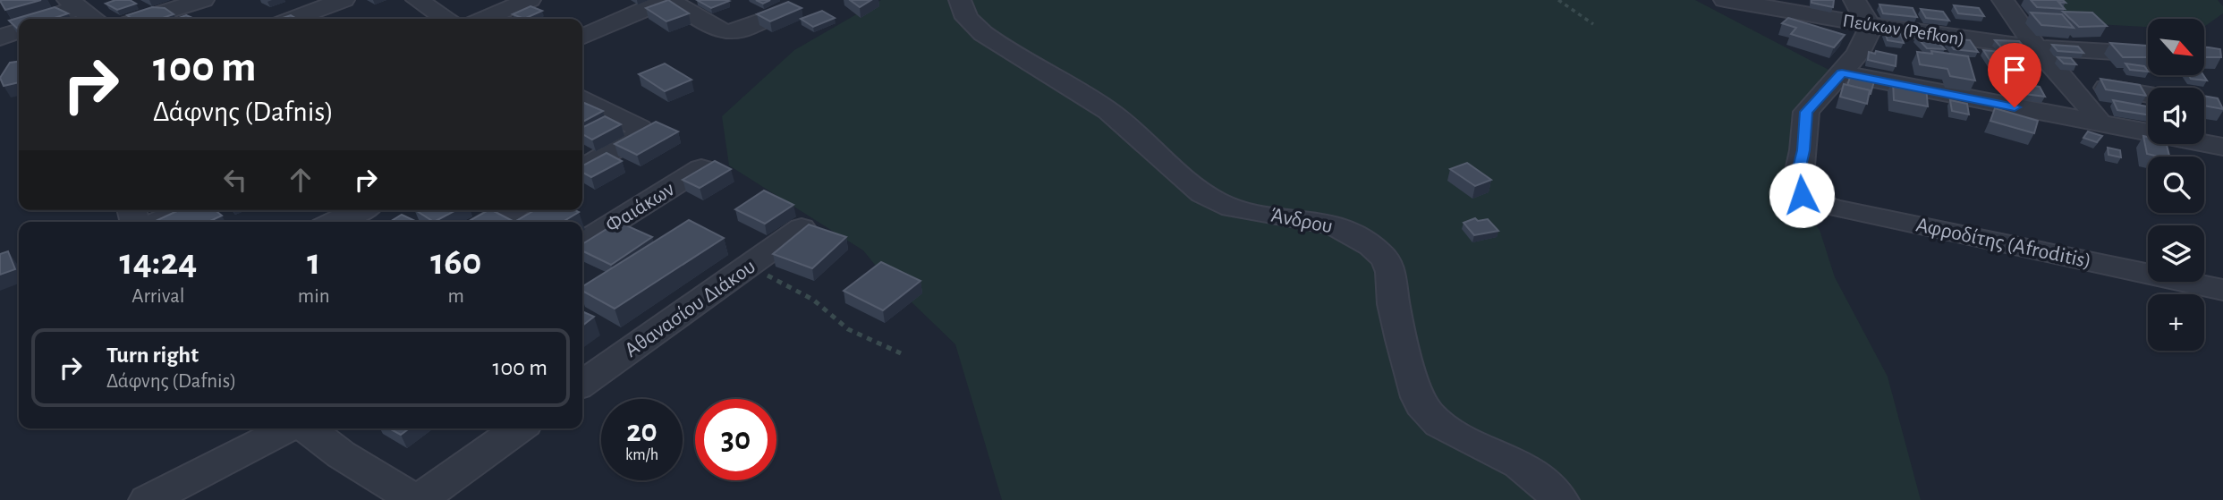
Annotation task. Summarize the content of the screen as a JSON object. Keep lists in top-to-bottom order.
{
  "streets": {
    "street": [
      "Πεύκων (Pefkon)",
      "Φαιάκων",
      "Άνδρου",
      "Αφροδίτης (Afroditis)",
      "Αθανασίου Διάκου"
    ]
  },
  "north": "bottom right",
  "page": {
    "map_buttons": "+",
    "turn": ["100 m", "Δάφνης (Dafnis)"],
    "eta": [
      "14:24",
      "Arrival",
      "1",
      "min",
      "160",
      "m"
    ],
    "list": [
      {
        "name": "Turn right",
        "note": "Δάφνης (Dafnis)",
        "value": "100 m"
      }
    ],
    "speed": "20 km/h",
    "limit": "30"
  }
}
